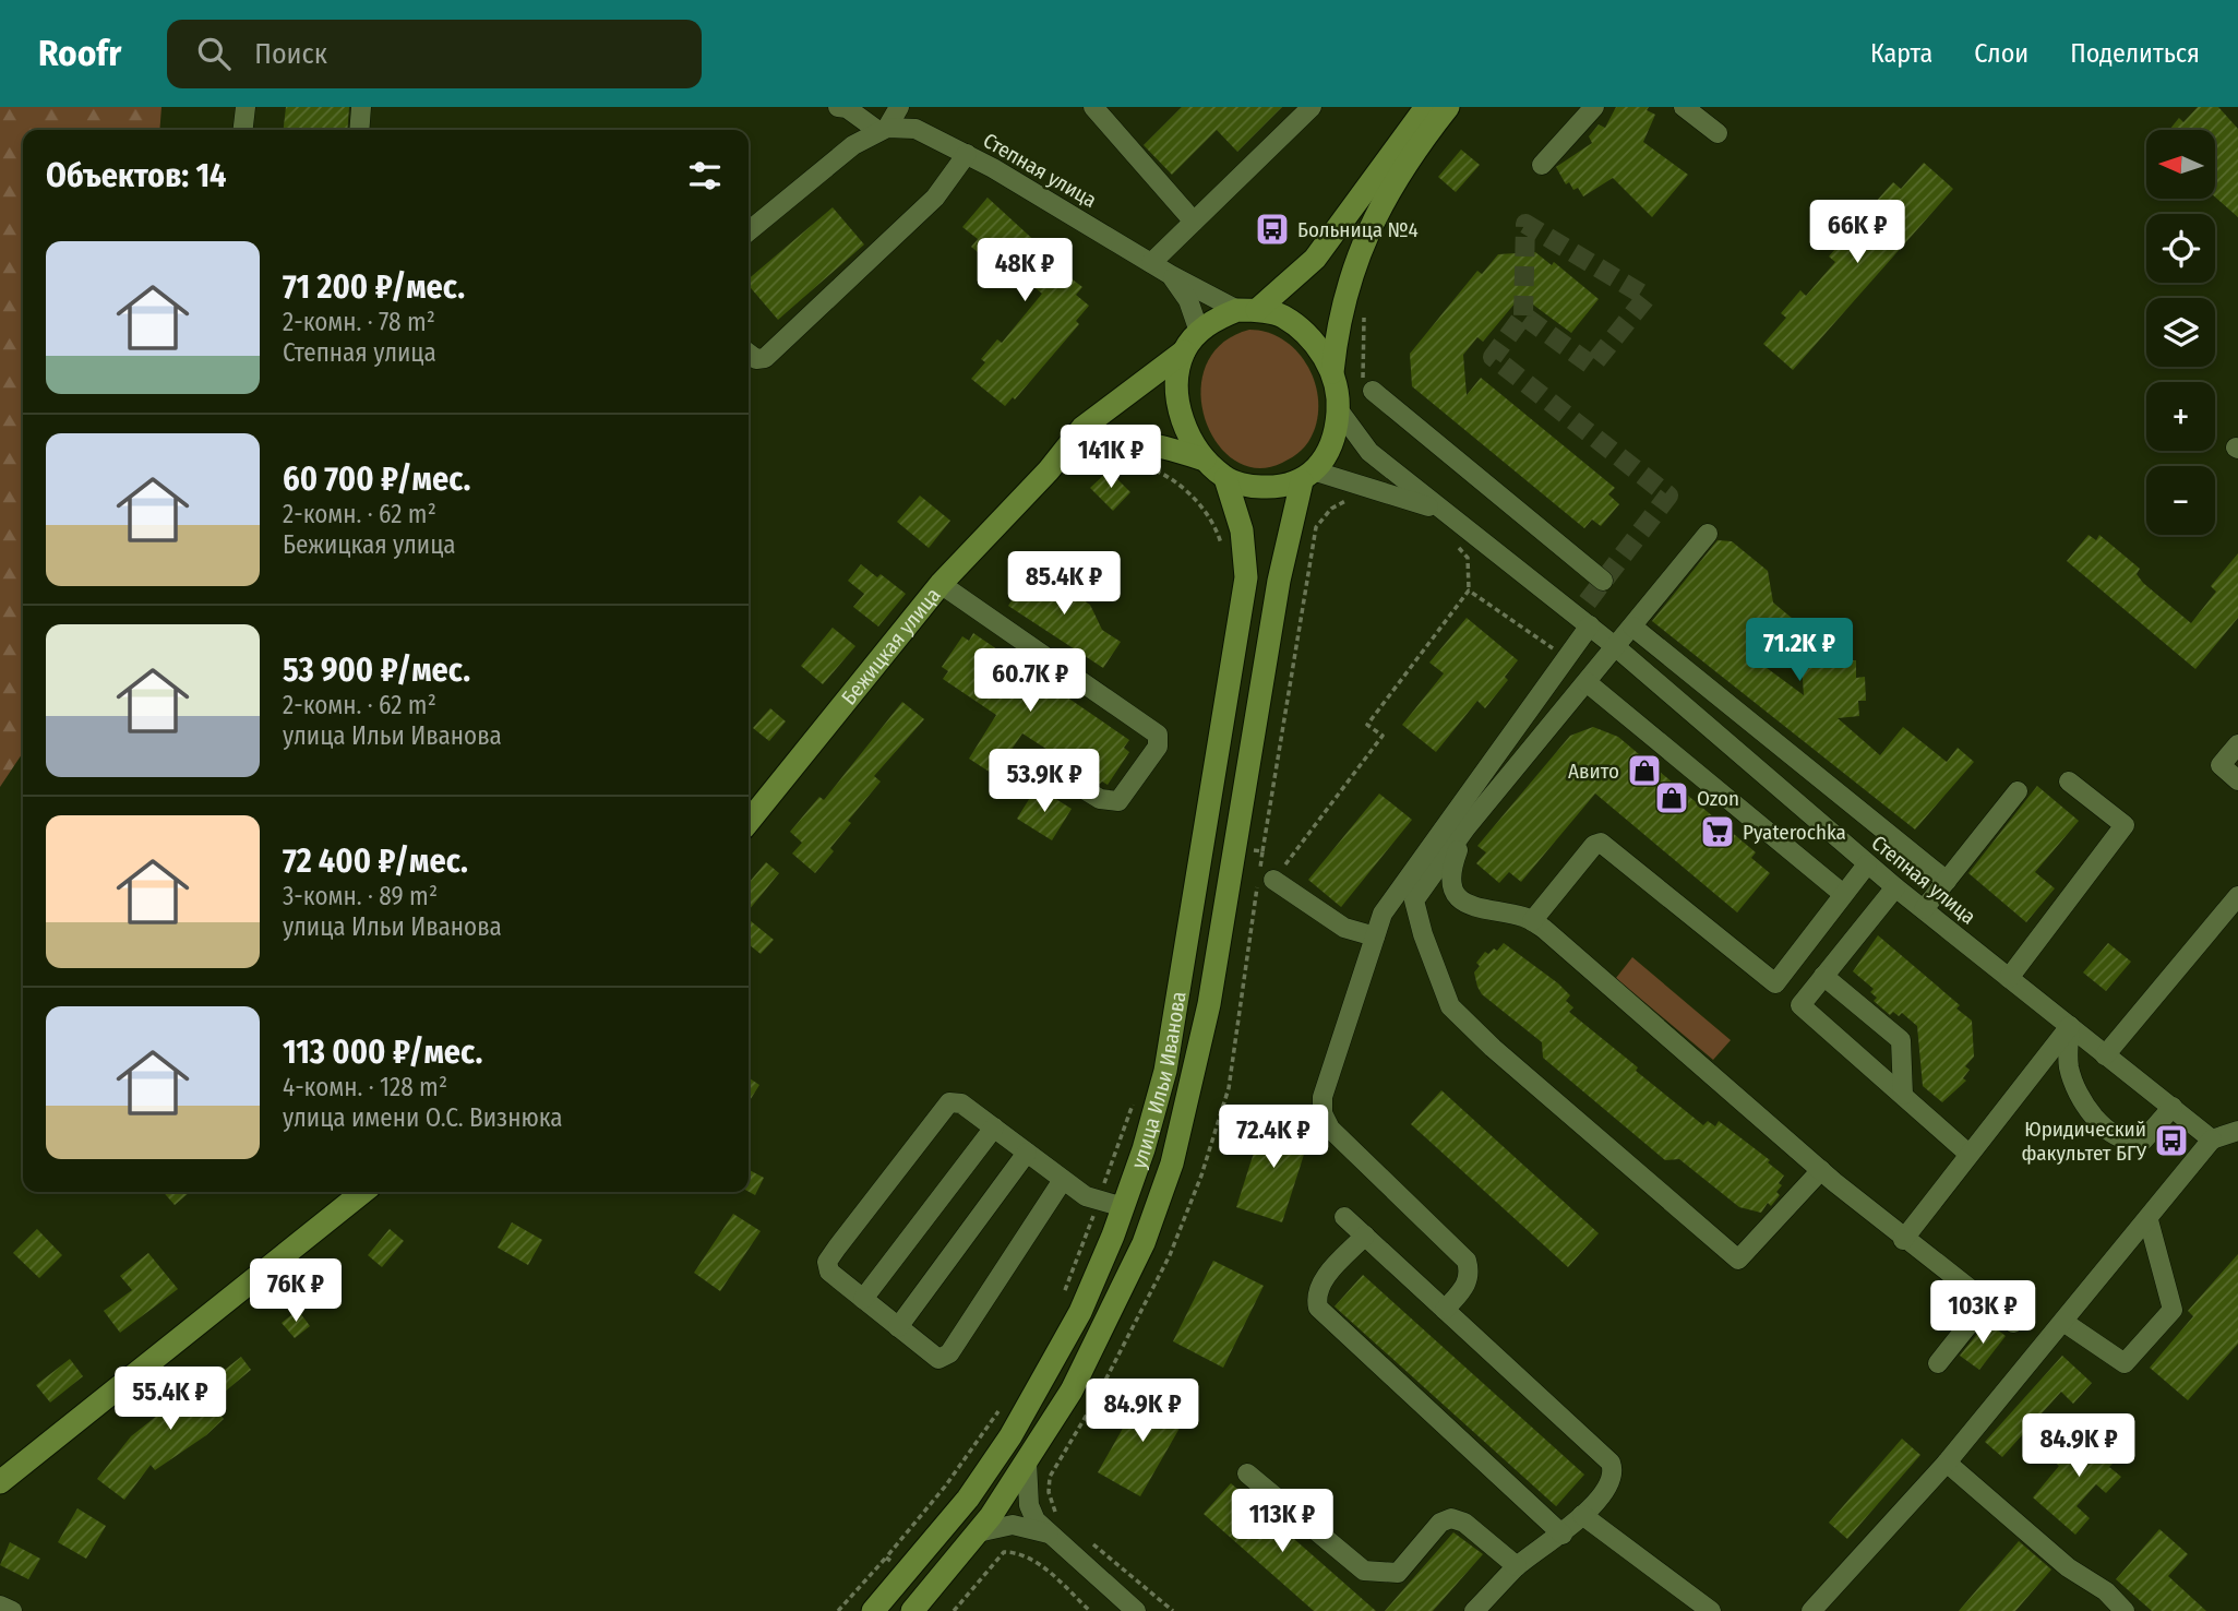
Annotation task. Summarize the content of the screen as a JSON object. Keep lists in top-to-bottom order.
{
  "streets": {
    "main road": ["Бежицкая улица", "улица Ильи Иванова"],
    "street": ["Степная улица"]
  },
  "crossings": [
    ["Степная улица", "улица Ильи Иванова"]
  ],
  "places": {
    "bus stop": ["Больница №4", "Юридический факультет БГУ"],
    "shop": ["Авито", "Ozon"],
    "supermarket": ["Pyaterochka"]
  },
  "north": "left",
  "page": {
    "header": "Roofr",
    "search": "Поиск",
    "nav": ["Карта", "Слои", "Поделиться"],
    "map_buttons": ["+", "−"],
    "heading": "Объектов: 14",
    "price": [
      "66K ₽",
      "48K ₽",
      "141K ₽",
      "85.4K ₽",
      "71.2K ₽",
      "60.7K ₽",
      "53.9K ₽",
      "72.4K ₽",
      "76K ₽",
      "103K ₽",
      "55.4K ₽",
      "84.9K ₽",
      "84.9K ₽",
      "113K ₽"
    ],
    "list": [
      {
        "name": "71 200 ₽/мес.",
        "note": "2-комн. · 78 m² · Степная улица"
      },
      {
        "name": "60 700 ₽/мес.",
        "note": "2-комн. · 62 m² · Бежицкая улица"
      },
      {
        "name": "53 900 ₽/мес.",
        "note": "2-комн. · 62 m² · улица Ильи Иванова"
      },
      {
        "name": "72 400 ₽/мес.",
        "note": "3-комн. · 89 m² · улица Ильи Иванова"
      },
      {
        "name": "113 000 ₽/мес.",
        "note": "4-комн. · 128 m² · улица имени О.С. Визнюка"
      }
    ]
  }
}
